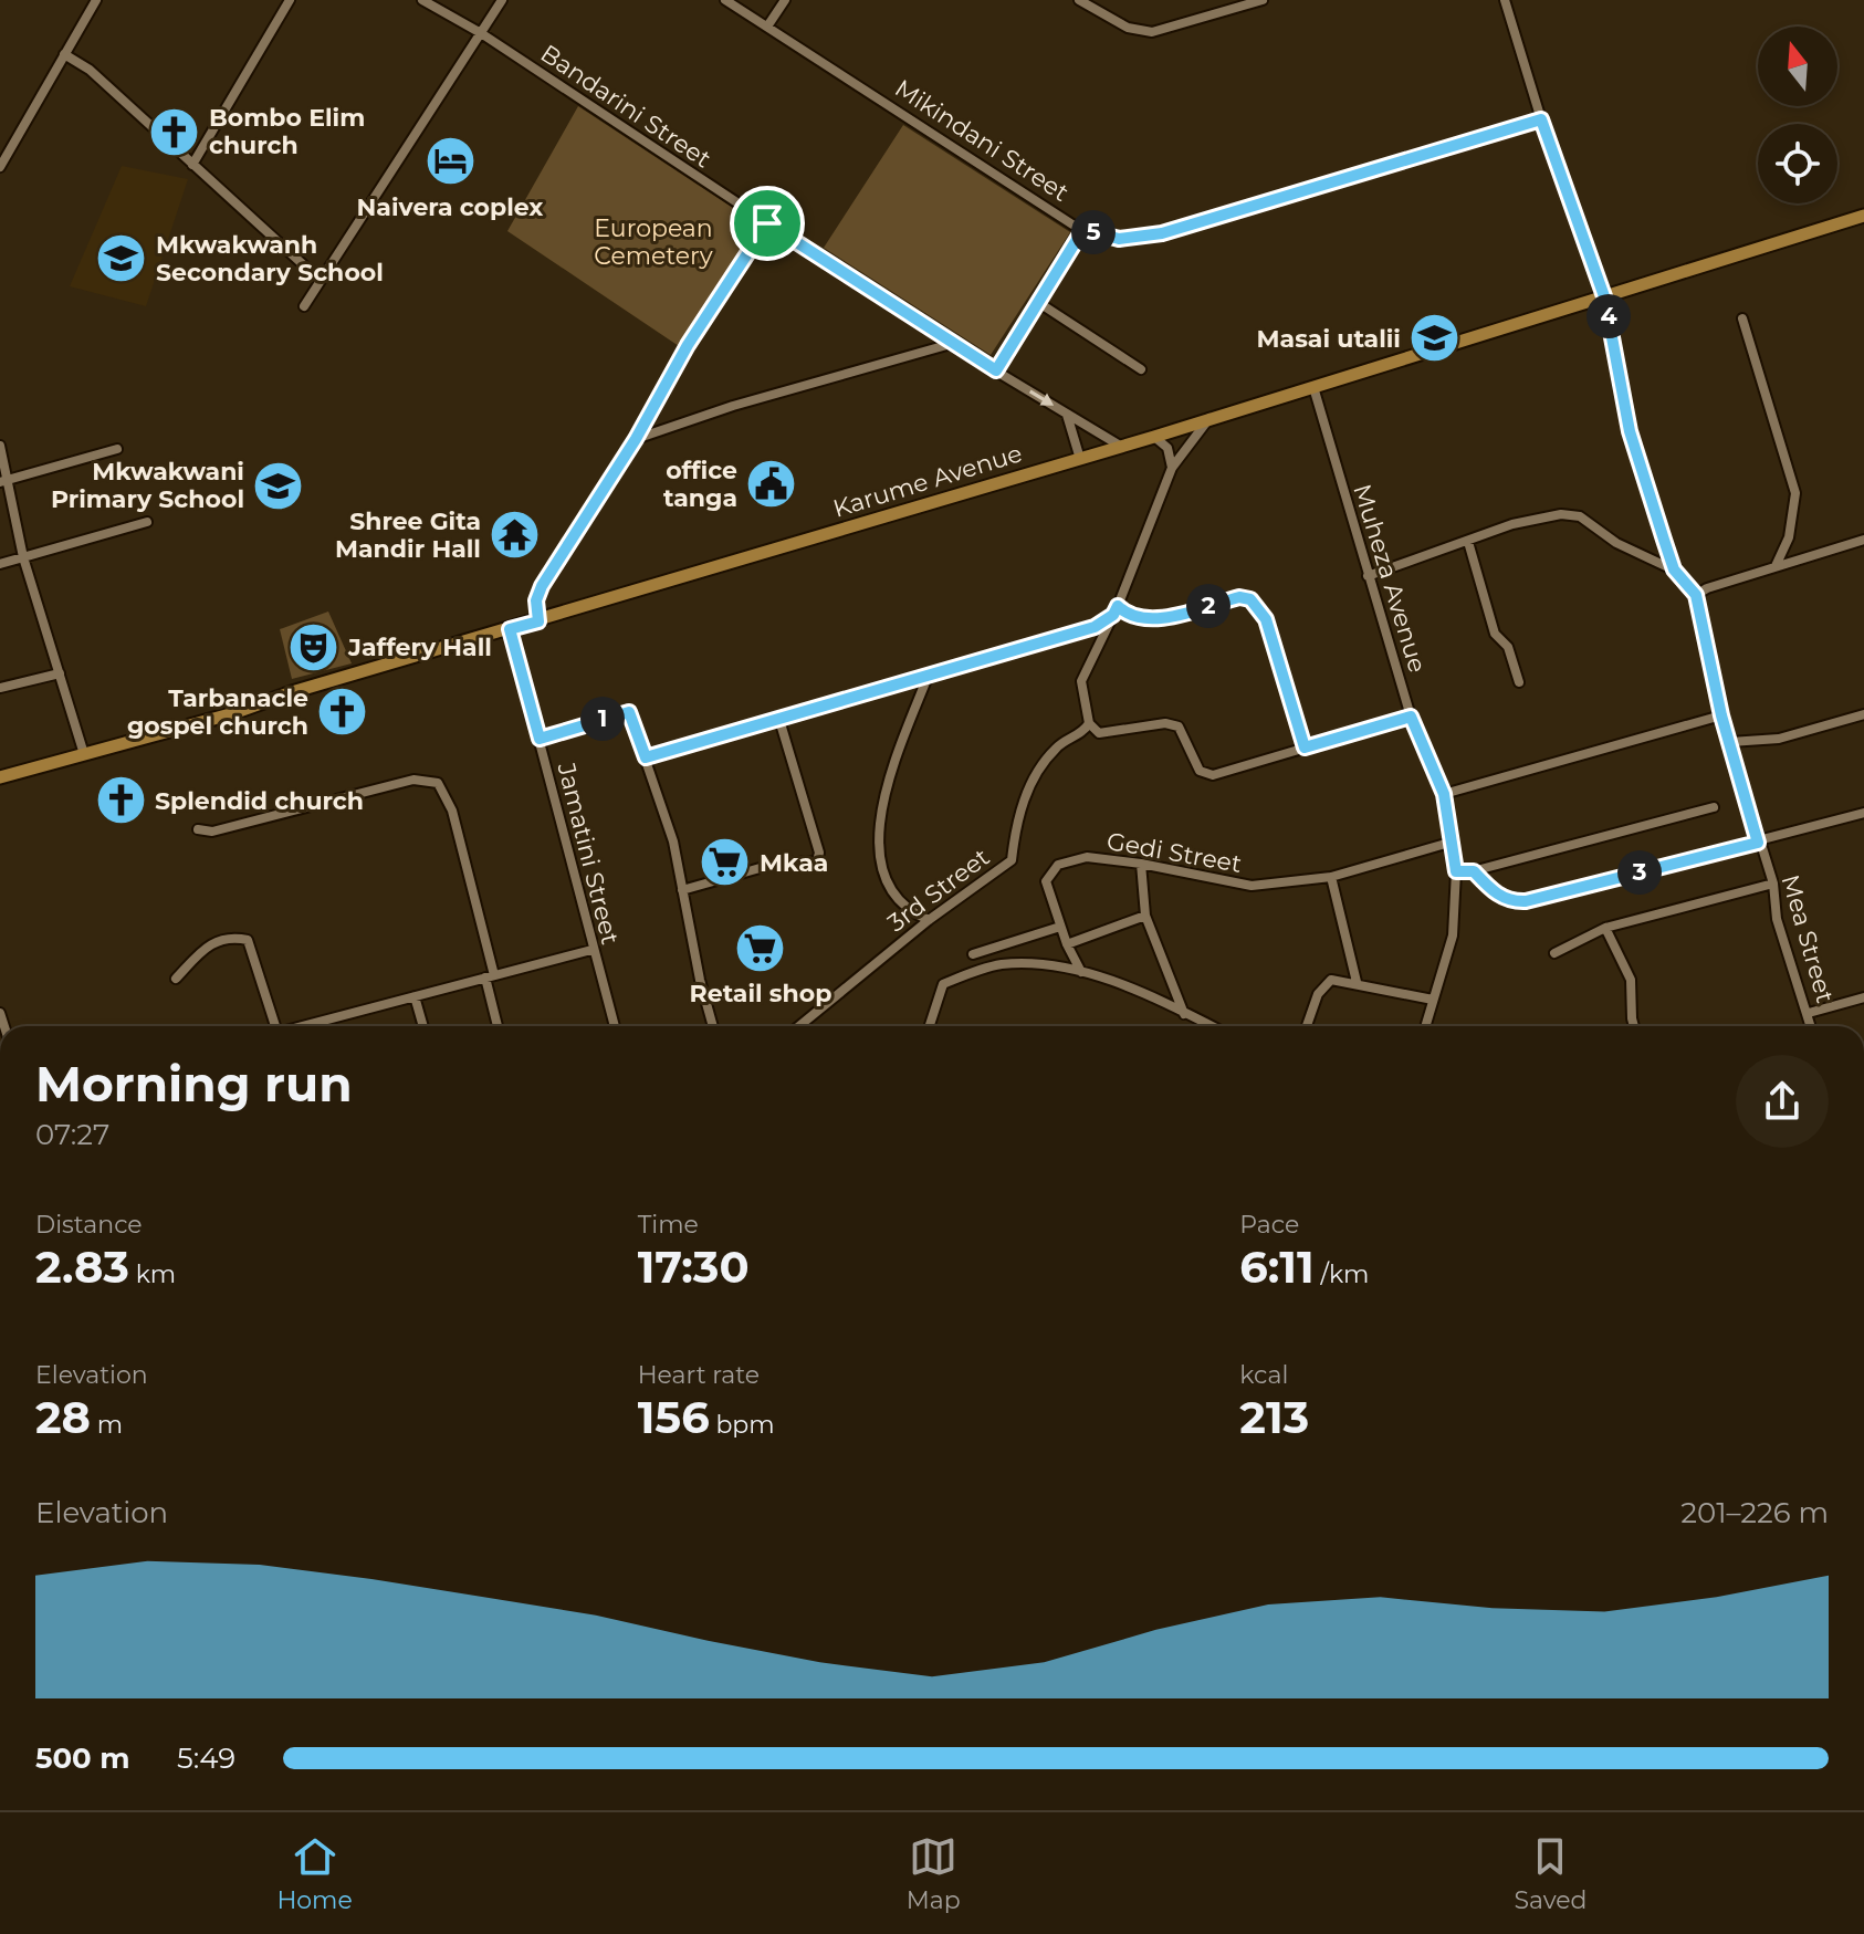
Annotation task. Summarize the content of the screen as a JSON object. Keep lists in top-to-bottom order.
{
  "streets": {
    "main road": ["Karume Avenue"],
    "street": [
      "Bandarini Street",
      "Mikindani Street",
      "Muheza Avenue",
      "Gedi Street",
      "Jamatini Street",
      "3rd Street",
      "Mea Street"
    ]
  },
  "crossings": [
    ["Bandarini Street", "Karume Avenue"],
    ["Mikindani Street", "Mea Street"],
    ["Karume Avenue", "Muheza Avenue"],
    ["Karume Avenue", "Jamatini Street"],
    ["Karume Avenue", "Mea Street"],
    ["Muheza Avenue", "Gedi Street"]
  ],
  "parks": ["European Cemetery"],
  "places": {
    "church": ["Bombo Elim church", "Tarbanacle gospel church", "Splendid church"],
    "hotel": ["Naivera coplex"],
    "school or university": ["Mkwakwanh Secondary School", "Masai utalii", "Mkwakwani Primary School"],
    "public building": ["office tanga"],
    "temple": ["Shree Gita Mandir Hall"],
    "theatre": ["Jaffery Hall"],
    "supermarket": ["Mkaa", "Retail shop"]
  },
  "north": "top",
  "page": {
    "pins": [
      "5",
      "4",
      "2",
      "1",
      "3"
    ],
    "heading": ["Morning run", "07:27"],
    "stats": [
      ["Distance", "2.83 km"],
      ["Time", "17:30"],
      ["Pace", "6:11 /km"],
      ["Elevation", "28 m"],
      ["Heart rate", "156 bpm"],
      ["kcal", "213"]
    ],
    "chart": ["Elevation", "201–226 m"],
    "list": [
      {
        "name": "500 m",
        "note": "5:49"
      }
    ],
    "tabs": ["Home", "Map", "Saved"]
  }
}
